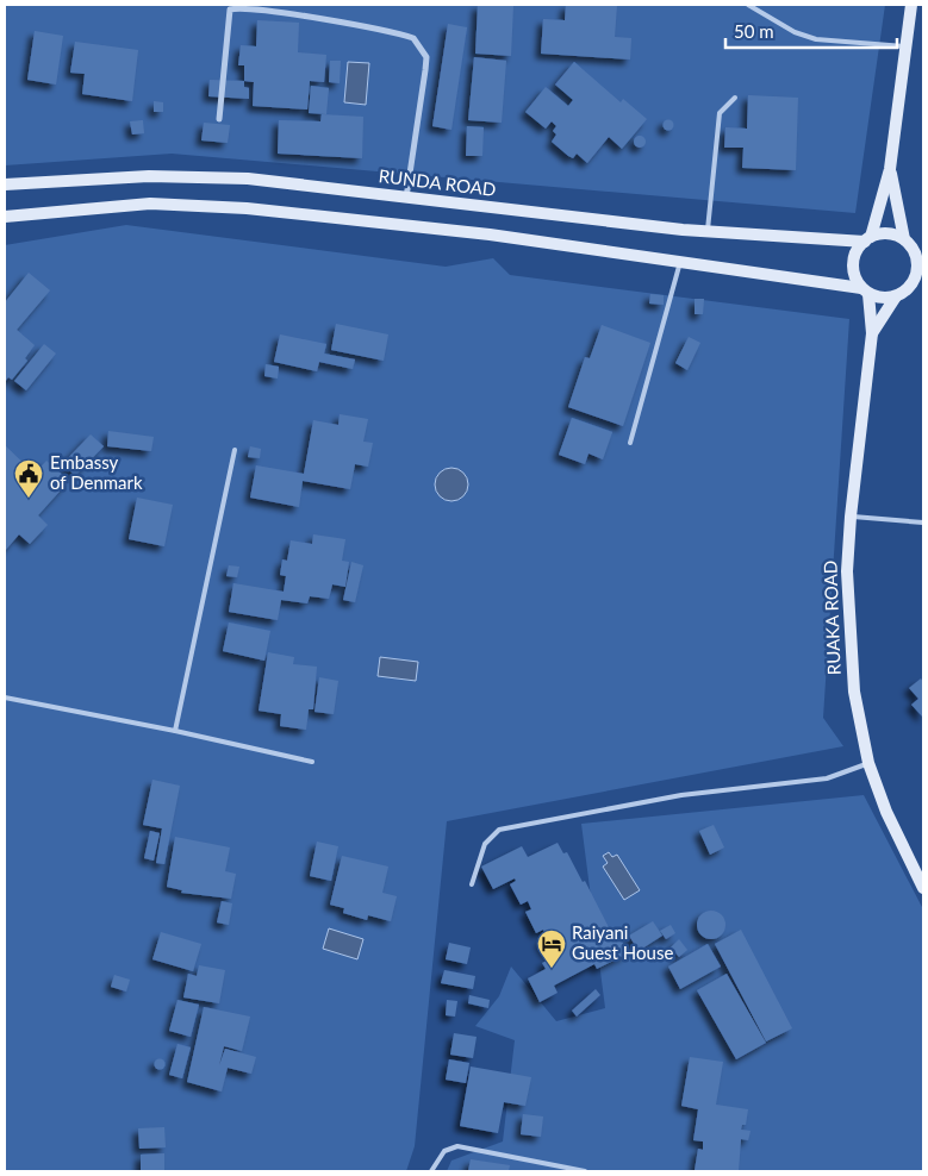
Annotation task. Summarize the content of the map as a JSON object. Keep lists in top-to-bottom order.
{
  "streets": {
    "street": ["RUNDA ROAD", "RUAKA ROAD"]
  },
  "crossings": [
    ["RUNDA ROAD", "RUAKA ROAD"]
  ],
  "places": {
    "public building": ["Embassy of Denmark"],
    "hotel": ["Raiyani Guest House"]
  },
  "scale_bar": "50 m"
}
